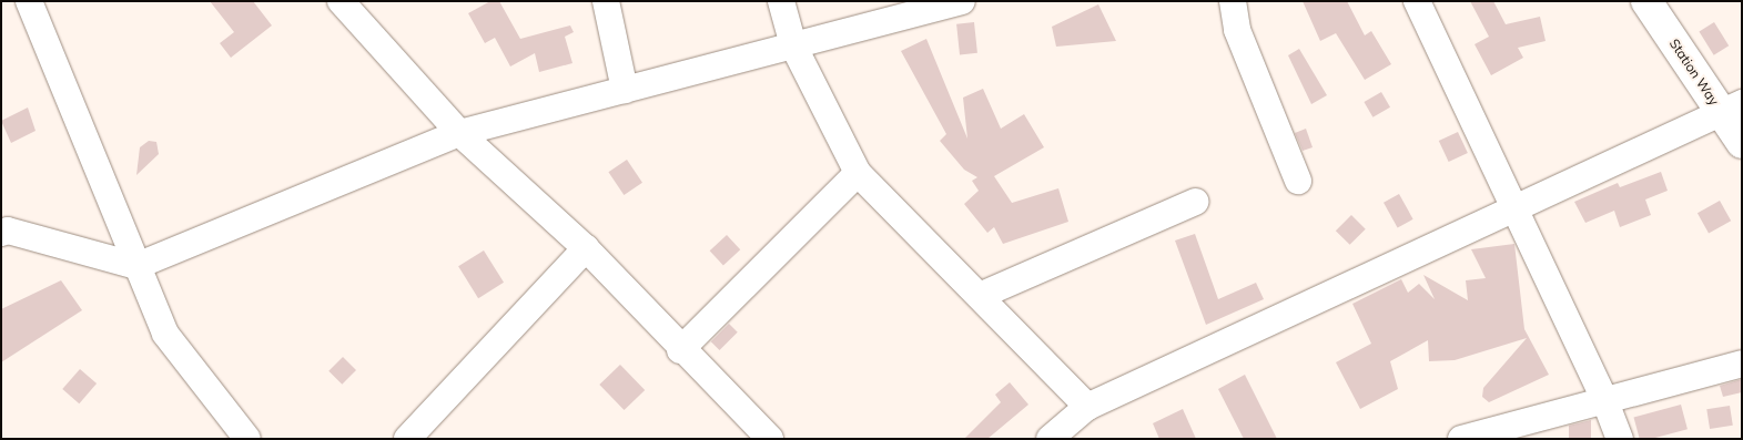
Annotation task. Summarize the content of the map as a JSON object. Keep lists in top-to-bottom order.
{
  "streets": {
    "main road": ["Station Way"]
  }
}
